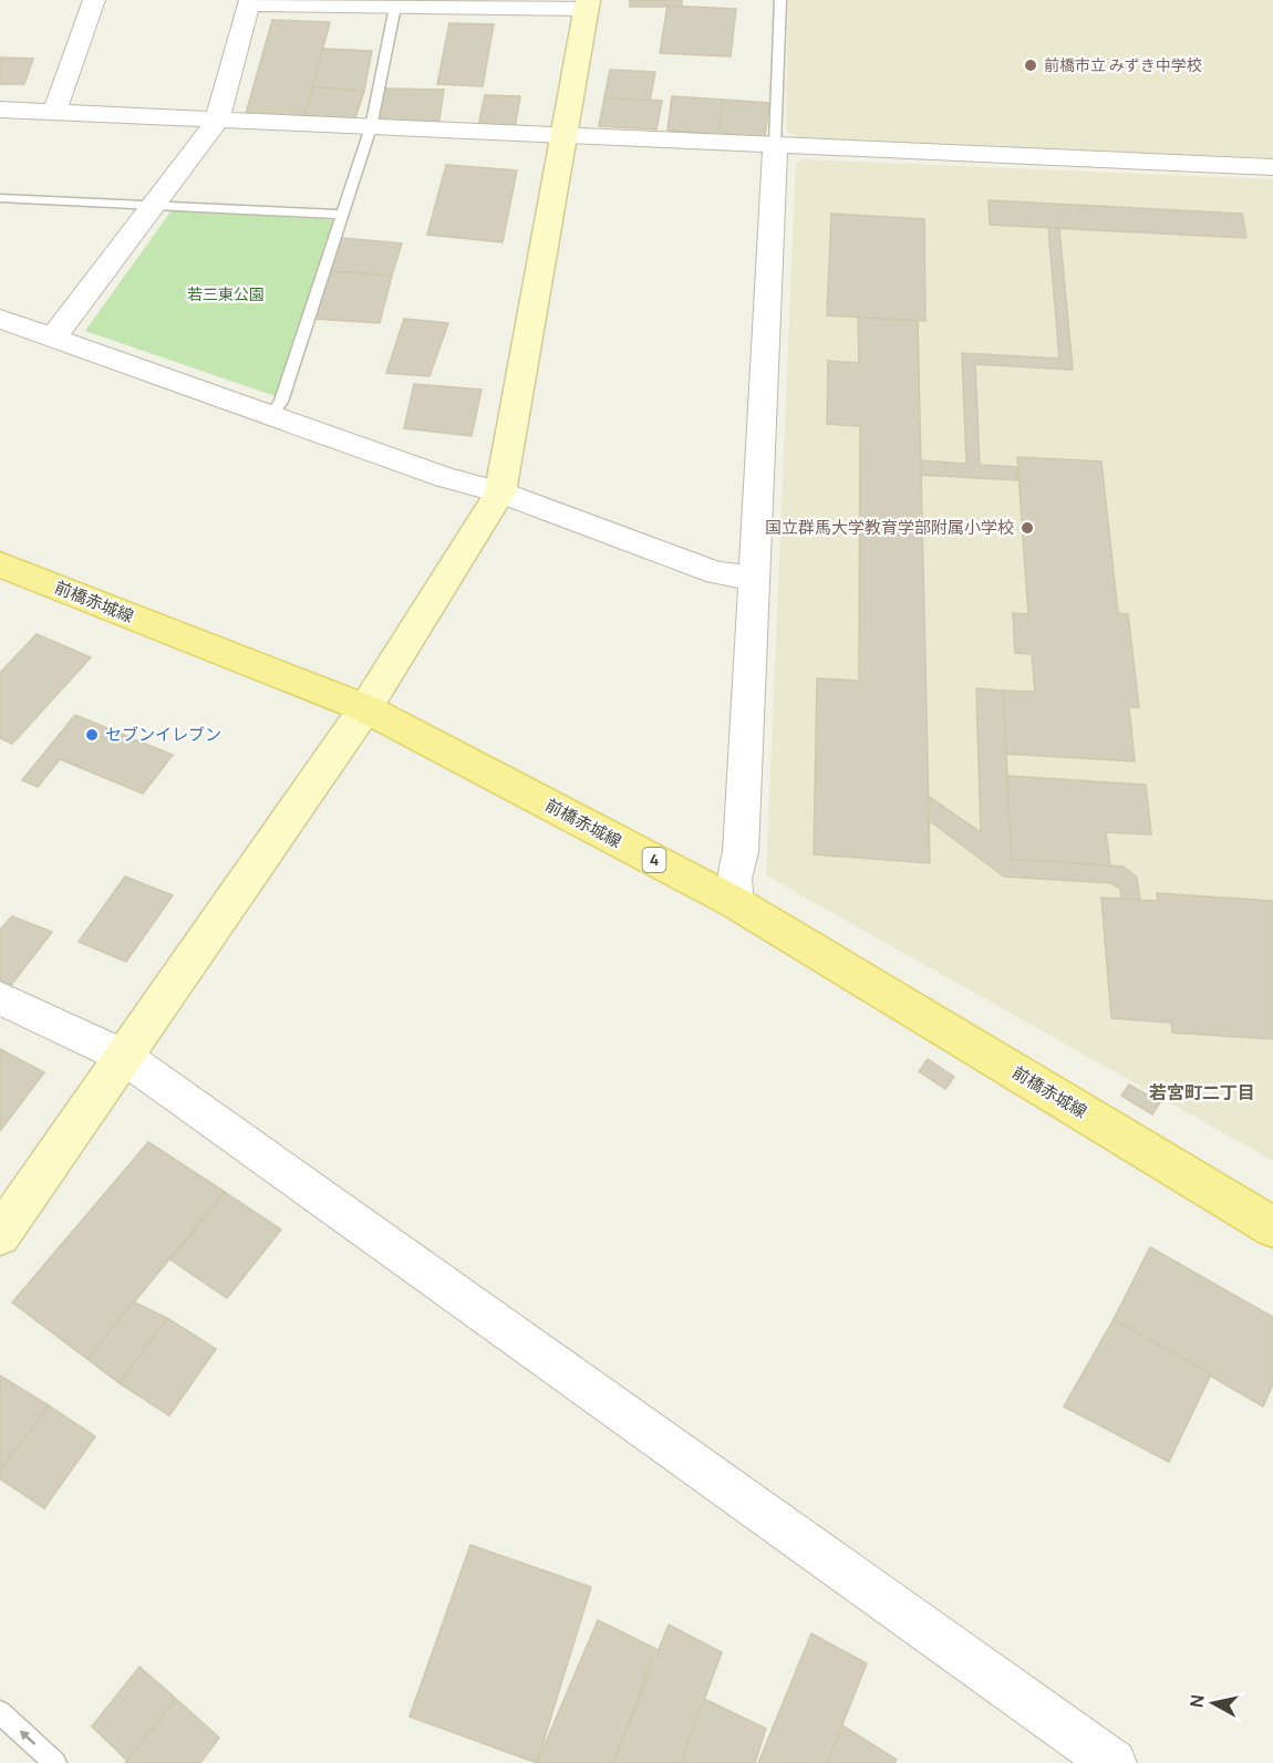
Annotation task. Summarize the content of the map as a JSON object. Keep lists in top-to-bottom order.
{
  "streets": {
    "main road": ["前橋赤城線", "4"]
  },
  "districts": ["若宮町二丁目"],
  "parks": ["若三東公園"],
  "places": ["前橋市立 みずき中学校", "国立群馬大学教育学部附属小学校", "セブンイレブン"],
  "north": "left"
}
